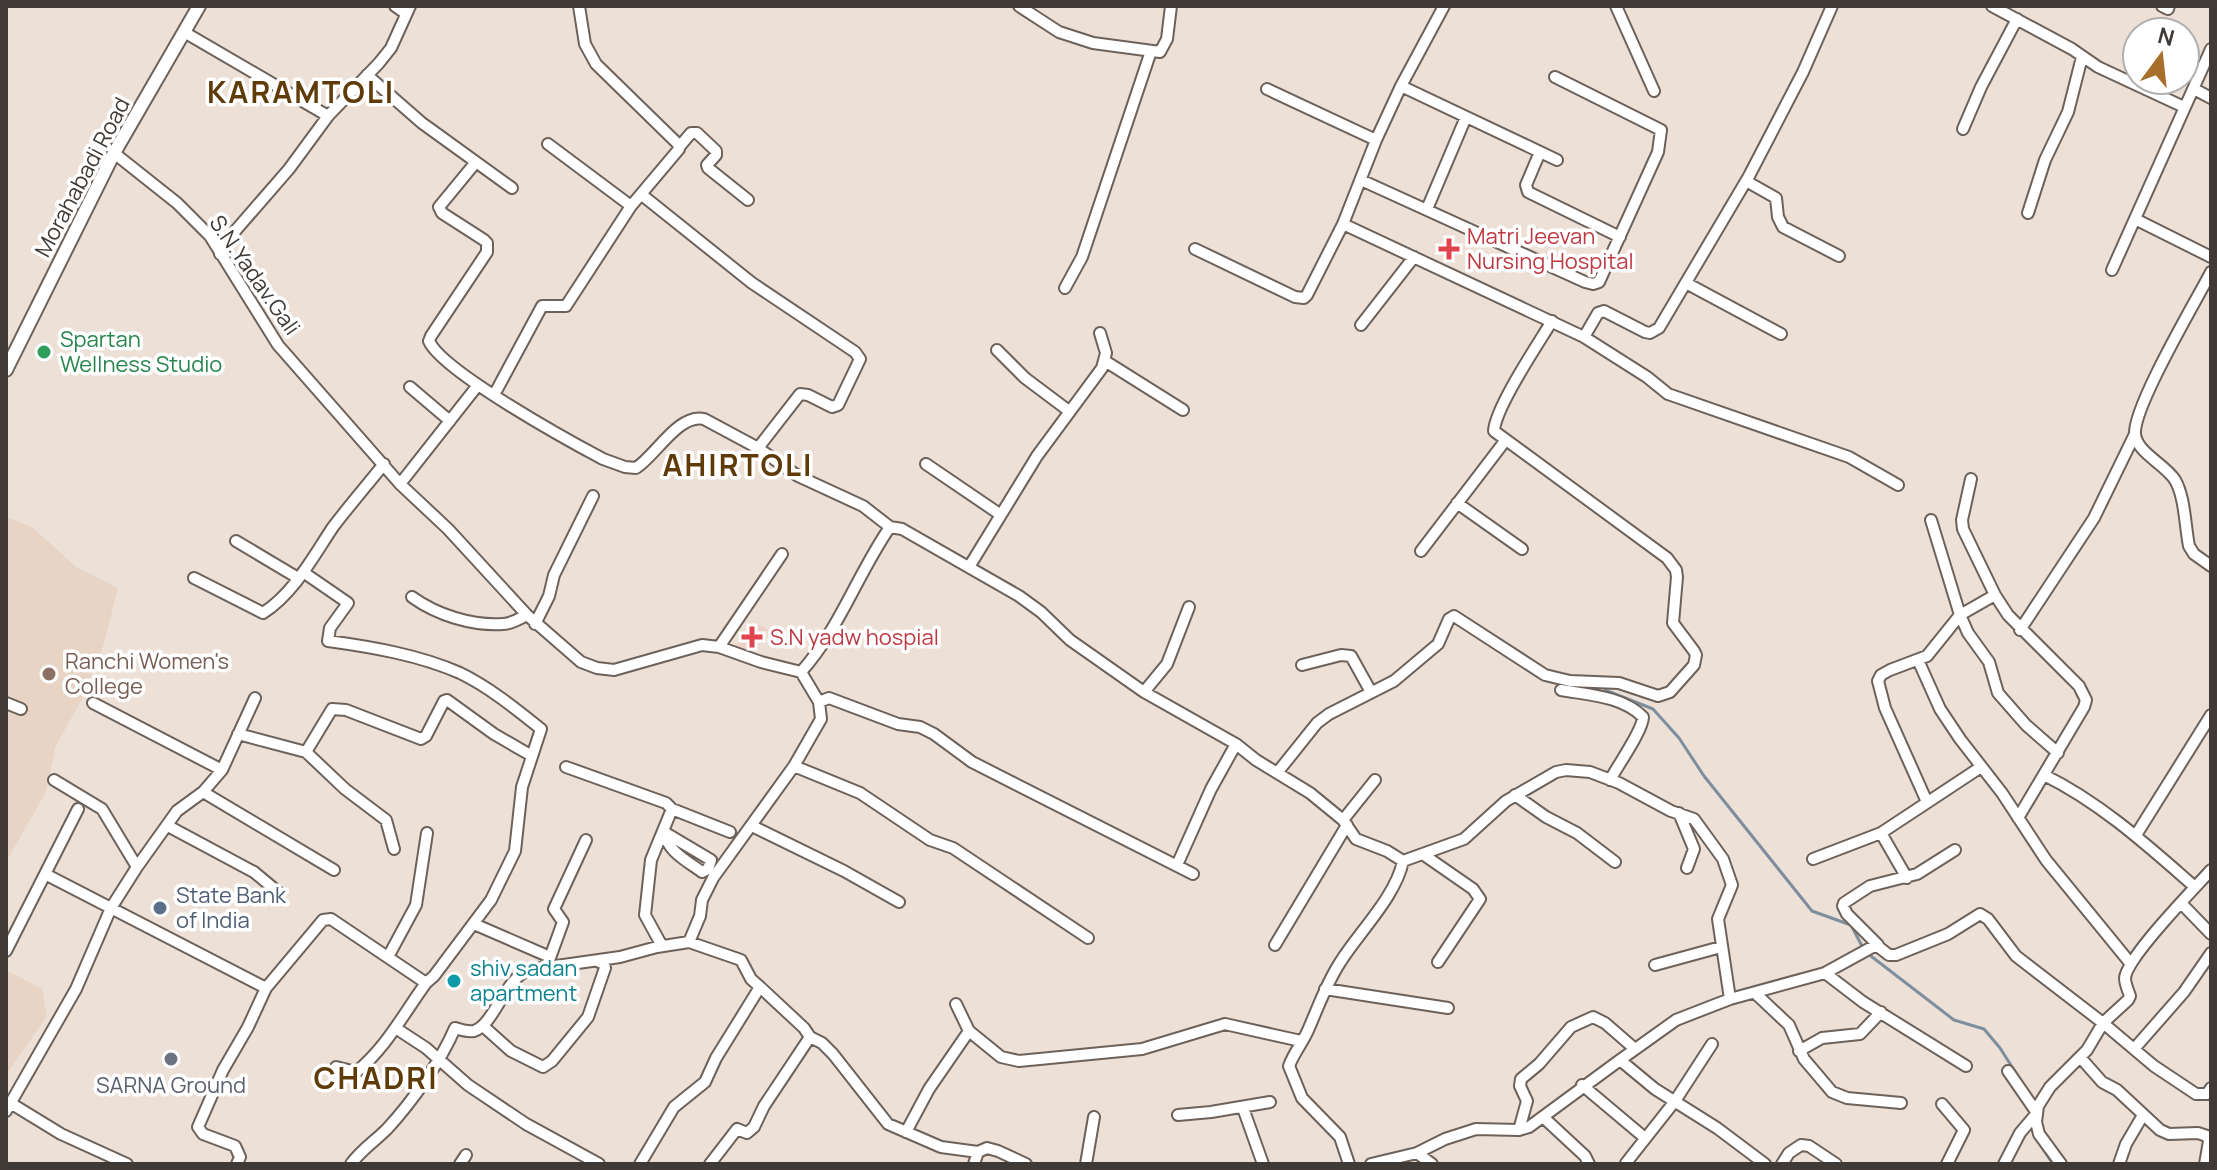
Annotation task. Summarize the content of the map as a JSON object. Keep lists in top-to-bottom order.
{
  "streets": {
    "main road": ["Morahabadi Road"],
    "street": ["S.N.Yadav.Gali"]
  },
  "crossings": [
    ["Morahabadi Road", "S.N.Yadav.Gali"]
  ],
  "districts": ["KARAMTOLI", "AHIRTOLI", "CHADRI"],
  "places": {
    "health": ["Matri Jeevan Nursing Hospital", "S.N yadw hospial"],
    "other": [
      "Spartan Wellness Studio",
      "Ranchi Women's College",
      "State Bank of India",
      "shiv sadan apartment",
      "SARNA Ground"
    ]
  },
  "north": "top"
}
